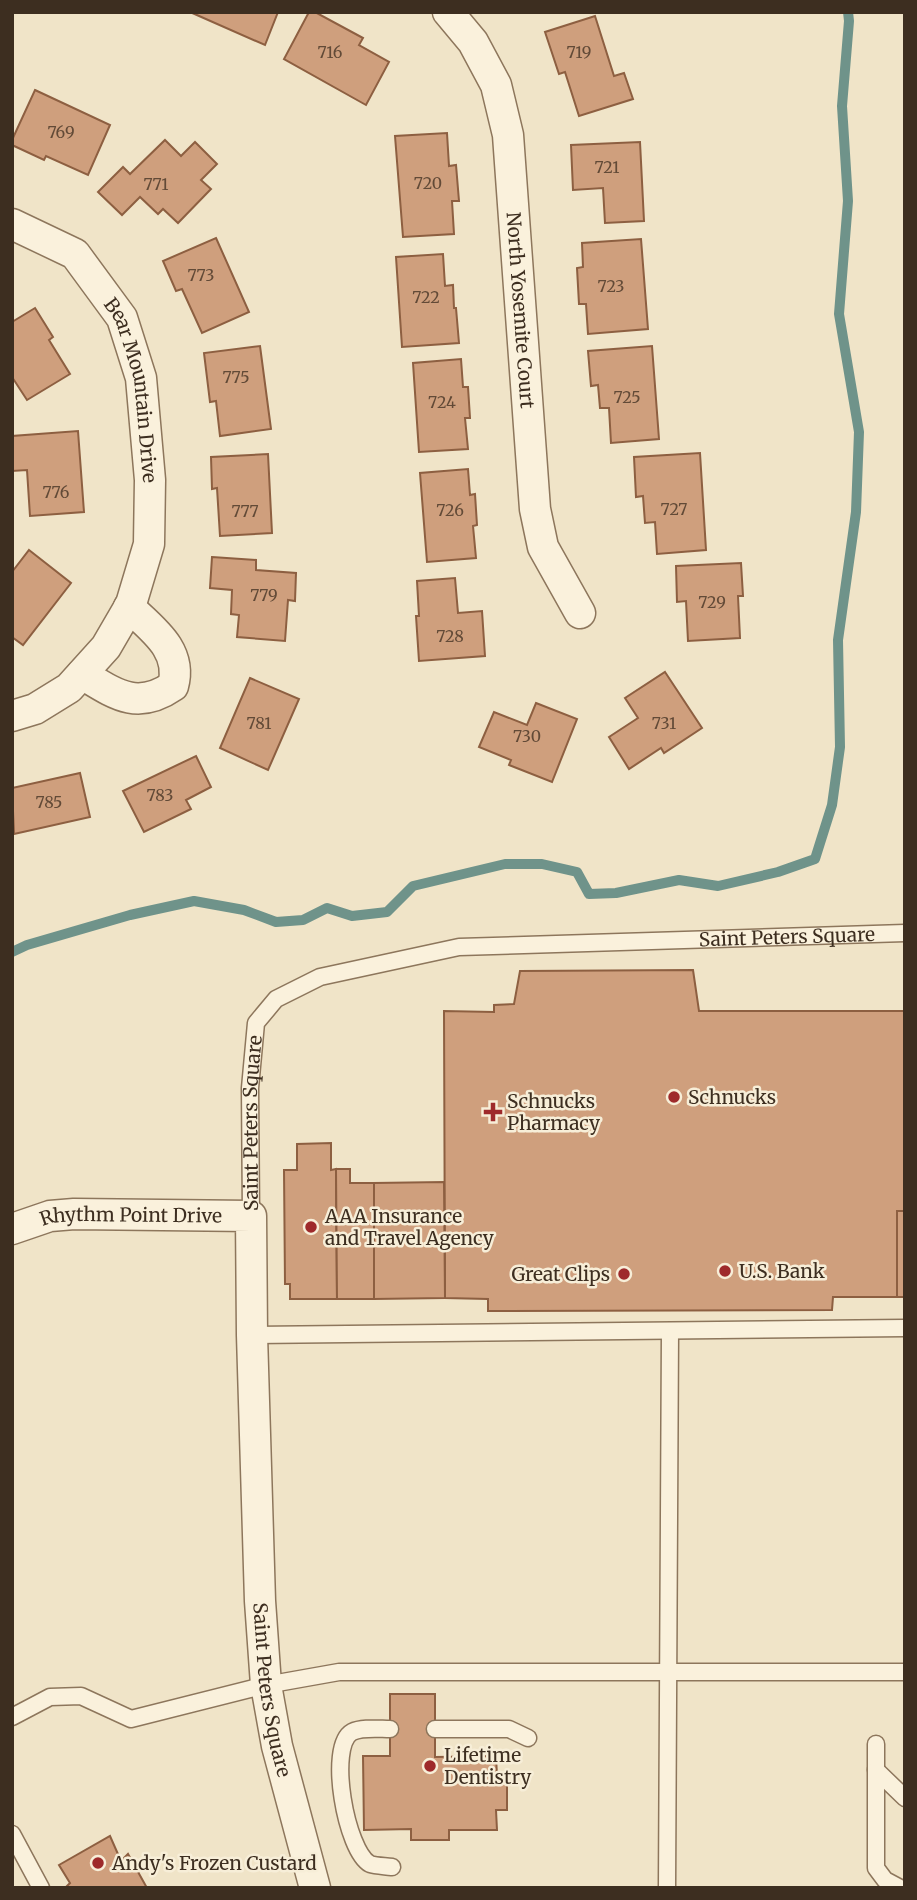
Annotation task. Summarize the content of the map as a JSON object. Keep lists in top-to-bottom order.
{
  "streets": {
    "street": [
      "North Yosemite Court",
      "Bear Mountain Drive",
      "Saint Peters Square",
      "Rhythm Point Drive"
    ]
  },
  "crossings": [
    ["Saint Peters Square", "Rhythm Point Drive"]
  ],
  "places": {
    "other": [
      "Schnucks",
      "AAA Insurance and Travel Agency",
      "U.S. Bank",
      "Great Clips",
      "Lifetime Dentistry",
      "Andy's Frozen Custard"
    ],
    "health": ["Schnucks Pharmacy"]
  },
  "house_numbers": [
    "716",
    "719",
    "769",
    "721",
    "720",
    "771",
    "773",
    "723",
    "722",
    "775",
    "725",
    "724",
    "776",
    "727",
    "726",
    "777",
    "779",
    "729",
    "728",
    "781",
    "731",
    "730",
    "783",
    "785"
  ]
}
